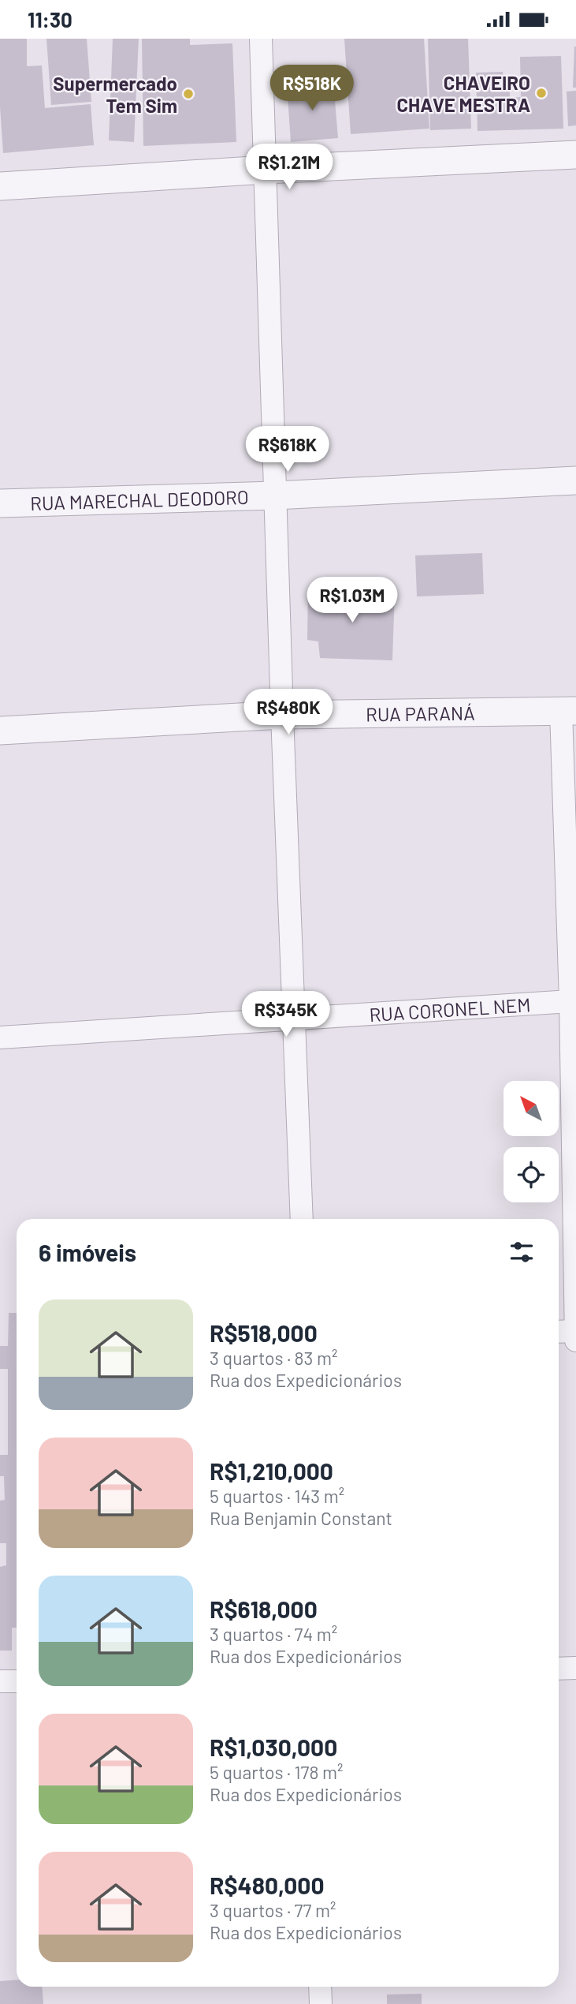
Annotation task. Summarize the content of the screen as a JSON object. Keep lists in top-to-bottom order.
{
  "streets": {
    "street": ["RUA MARECHAL DEODORO", "RUA PARANÁ", "RUA CORONEL NEM"]
  },
  "places": ["CHAVEIRO CHAVE MESTRA", "Supermercado Tem Sim"],
  "north": "top left",
  "page": {
    "status": "11:30",
    "price": [
      "R$518K",
      "R$1.21M",
      "R$618K",
      "R$1.03M",
      "R$480K",
      "R$345K"
    ],
    "heading": "6 imóveis",
    "list": [
      {
        "name": "R$518,000",
        "note": "3 quartos · 83 m² · Rua dos Expedicionários"
      },
      {
        "name": "R$1,210,000",
        "note": "5 quartos · 143 m² · Rua Benjamin Constant"
      },
      {
        "name": "R$618,000",
        "note": "3 quartos · 74 m² · Rua dos Expedicionários"
      },
      {
        "name": "R$1,030,000",
        "note": "5 quartos · 178 m² · Rua dos Expedicionários"
      },
      {
        "name": "R$480,000",
        "note": "3 quartos · 77 m² · Rua dos Expedicionários"
      }
    ]
  }
}
